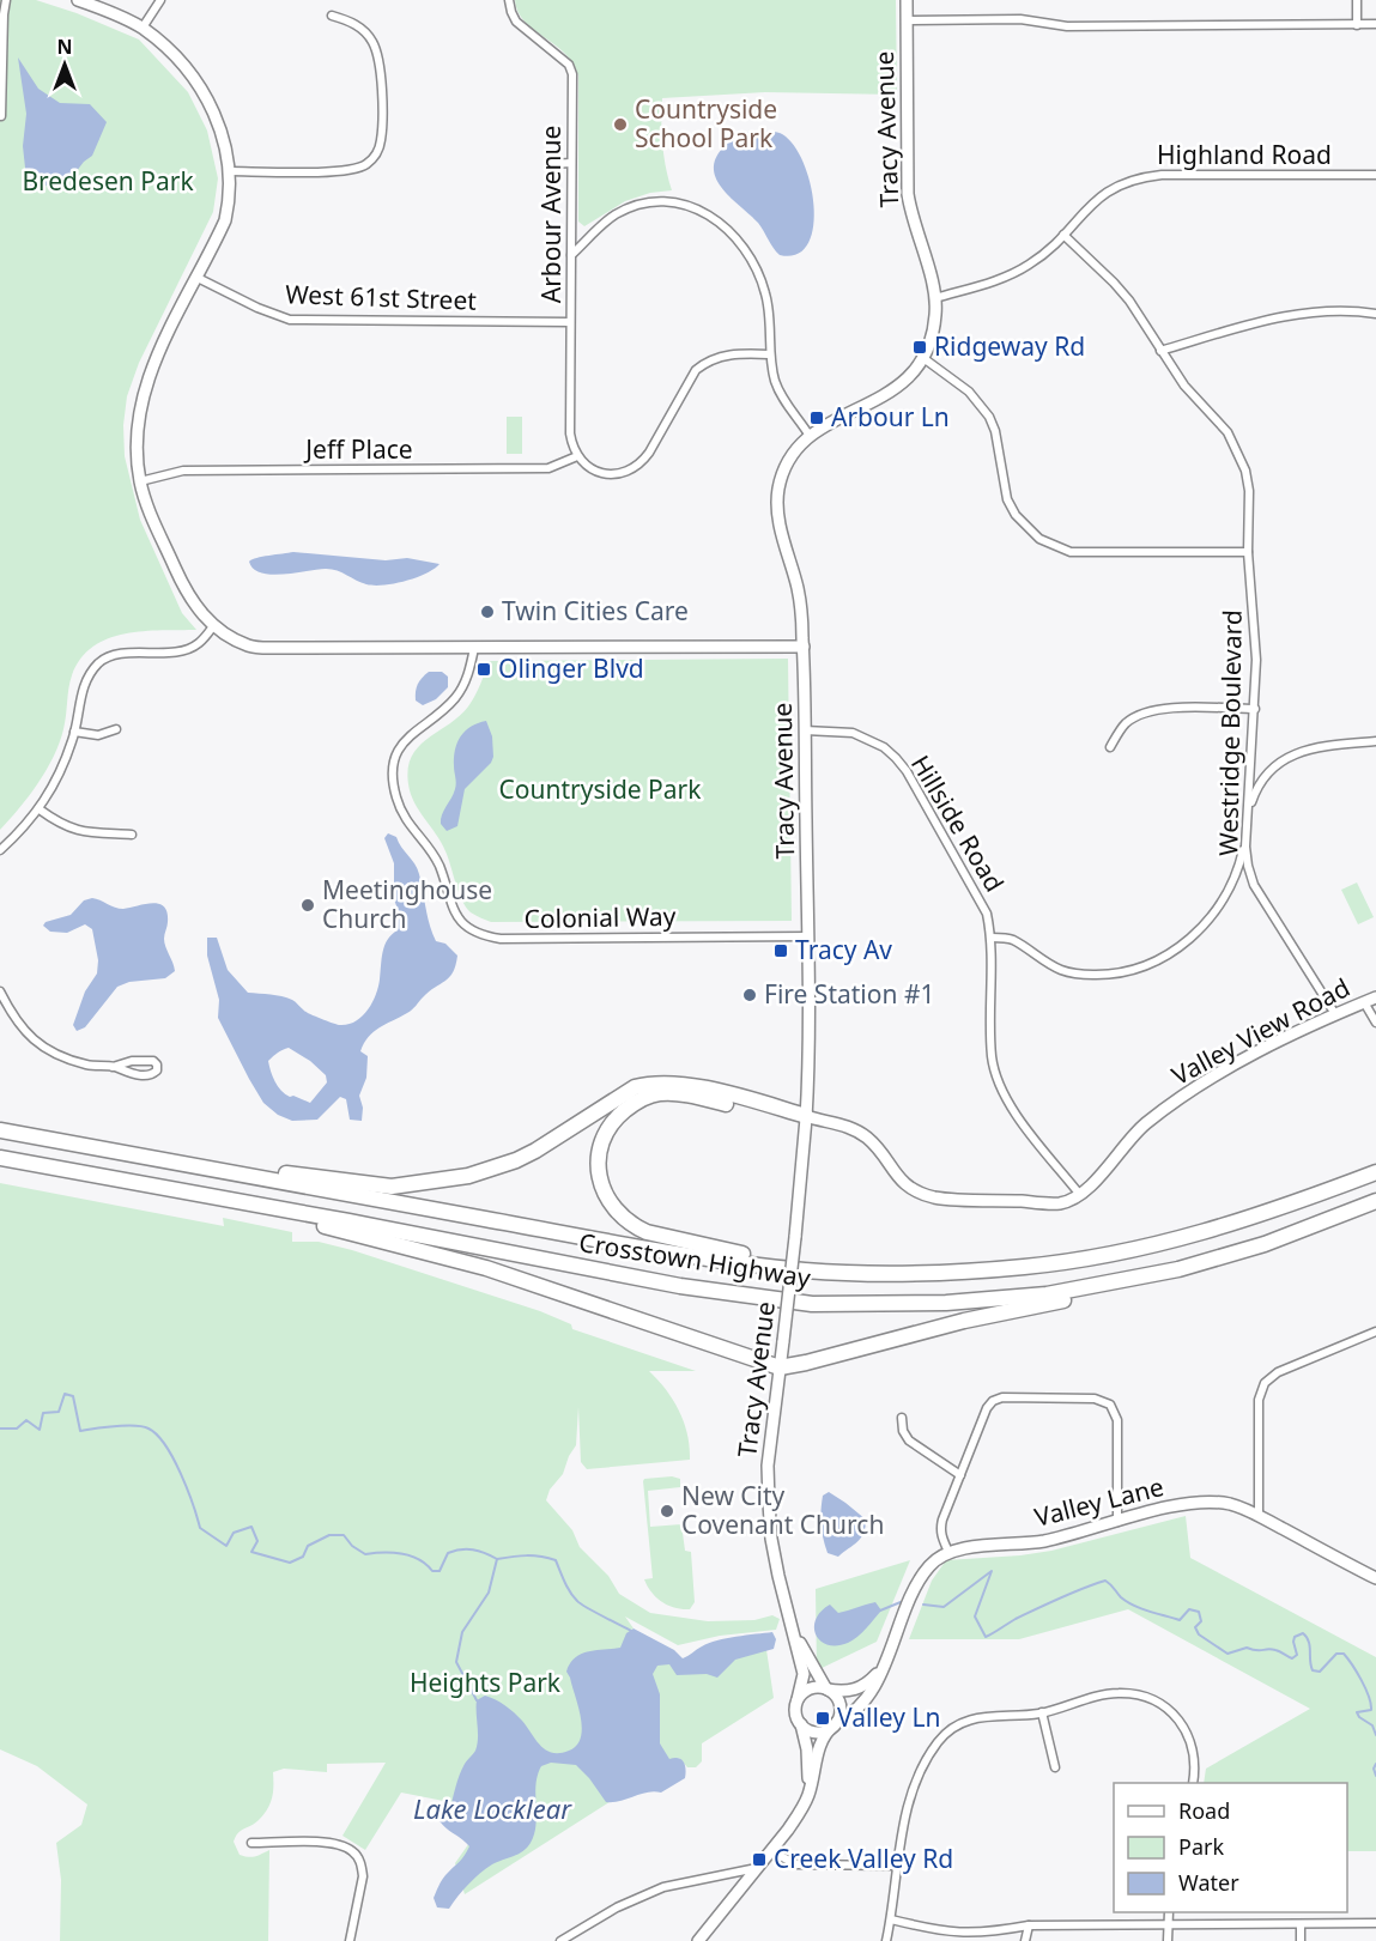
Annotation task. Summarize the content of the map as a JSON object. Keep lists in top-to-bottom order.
{
  "streets": {
    "highway": ["Crosstown Highway"],
    "street": [
      "Tracy Avenue",
      "Highland Road",
      "Arbour Avenue",
      "West 61st Street",
      "Jeff Place",
      "Westridge Boulevard",
      "Hillside Road",
      "Colonial Way",
      "Valley View Road",
      "Valley Lane"
    ]
  },
  "crossings": [
    ["Tracy Avenue", "Highland Road"],
    ["Tracy Avenue", "Hillside Road"],
    ["Tracy Avenue", "Colonial Way"],
    ["Highland Road", "Westridge Boulevard"],
    ["Arbour Avenue", "West 61st Street"],
    ["Arbour Avenue", "Jeff Place"],
    ["Westridge Boulevard", "Valley View Road"],
    ["Hillside Road", "Valley View Road"]
  ],
  "water": ["Lake Locklear"],
  "parks": ["Bredesen Park", "Countryside Park", "Heights Park"],
  "places": {
    "other": [
      "Countryside School Park",
      "Twin Cities Care",
      "Meetinghouse Church",
      "Fire Station #1",
      "New City Covenant Church"
    ],
    "transit": [
      "Ridgeway Rd",
      "Arbour Ln",
      "Olinger Blvd",
      "Tracy Av",
      "Valley Ln",
      "Creek Valley Rd"
    ]
  },
  "legend": ["Road", "Park", "Water"],
  "north": "top"
}
